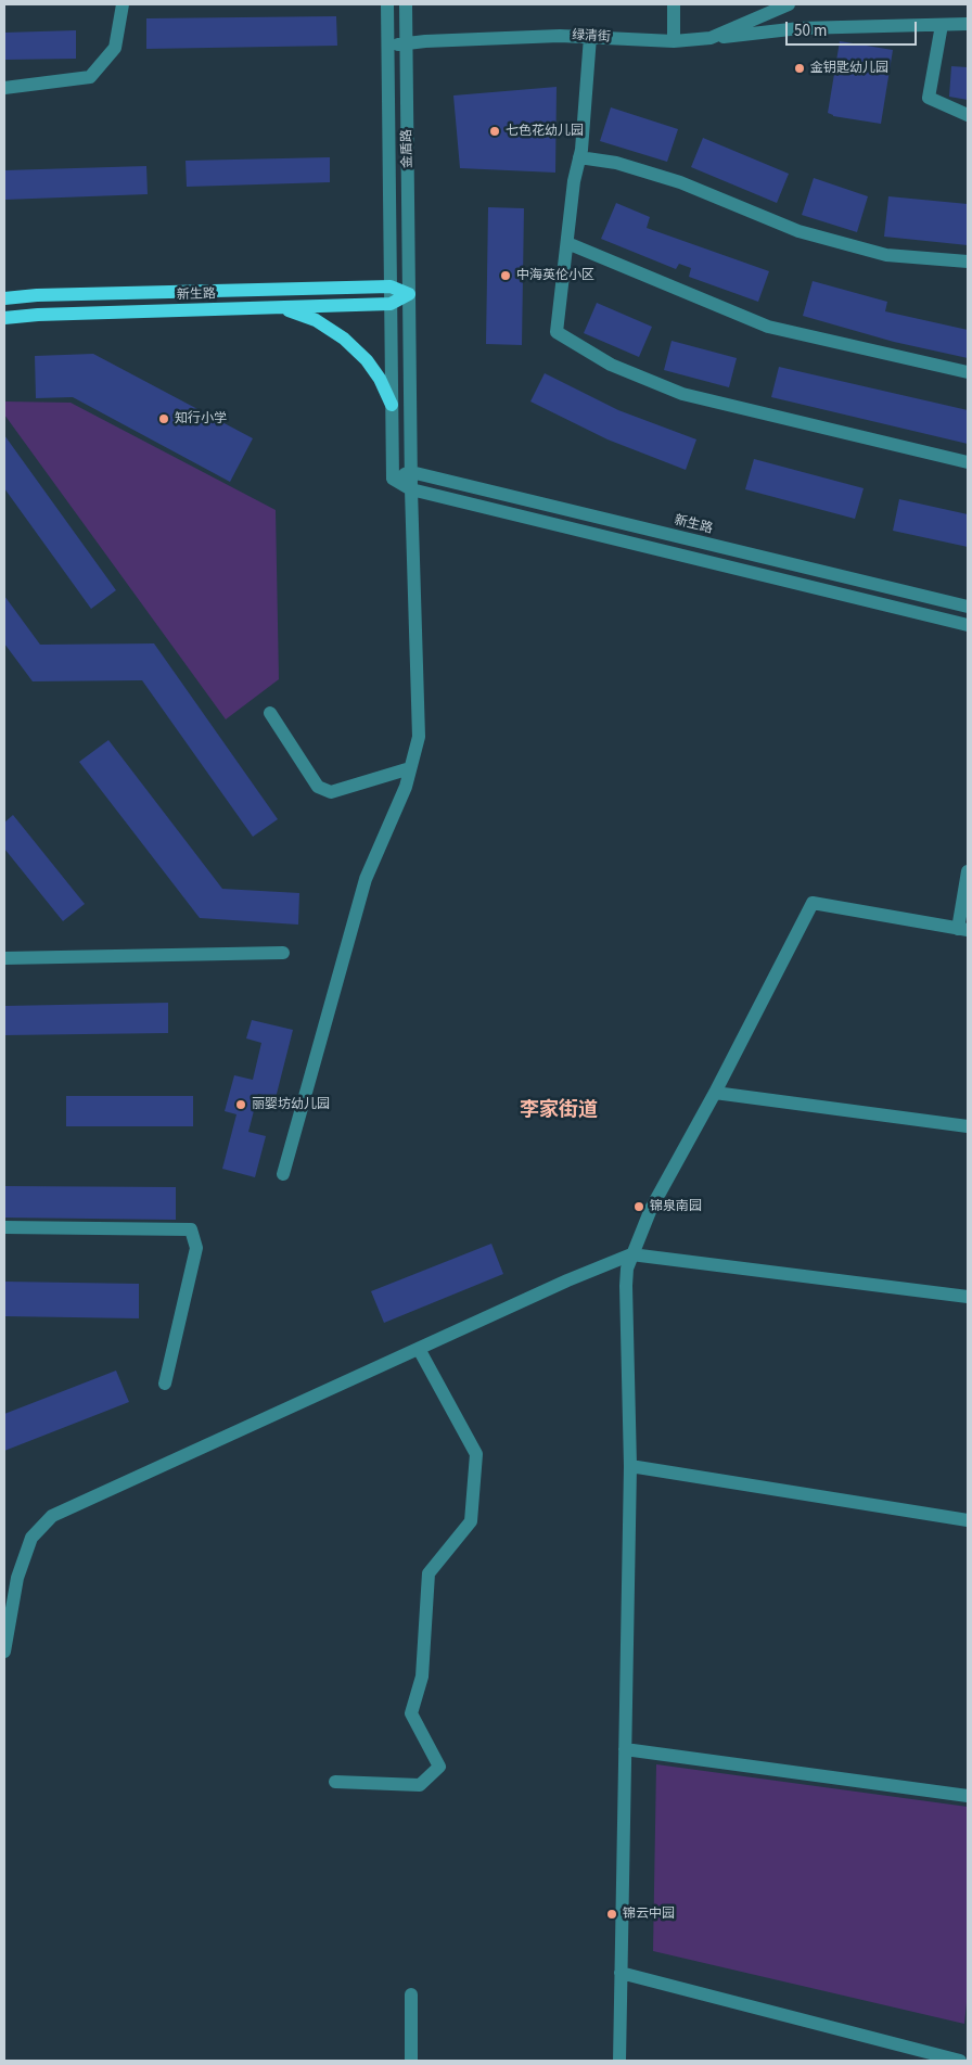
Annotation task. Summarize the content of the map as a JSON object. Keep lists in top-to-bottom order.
{
  "streets": {
    "main road": ["新生路"],
    "street": ["绿清街", "金盾路"]
  },
  "crossings": [
    ["绿清街", "金盾路"],
    ["金盾路", "新生路"]
  ],
  "districts": ["李家街道"],
  "places": [
    "金钥匙幼儿园",
    "七色花幼儿园",
    "中海英伦小区",
    "知行小学",
    "丽婴坊幼儿园",
    "锦泉南园",
    "锦云中园"
  ],
  "scale_bar": "50 m"
}
